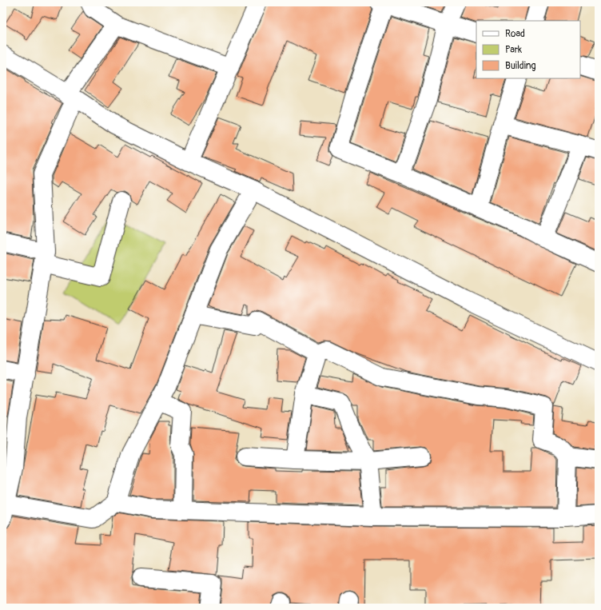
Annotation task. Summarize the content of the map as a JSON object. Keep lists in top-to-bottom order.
{
  "legend": ["Road", "Park", "Building"]
}
